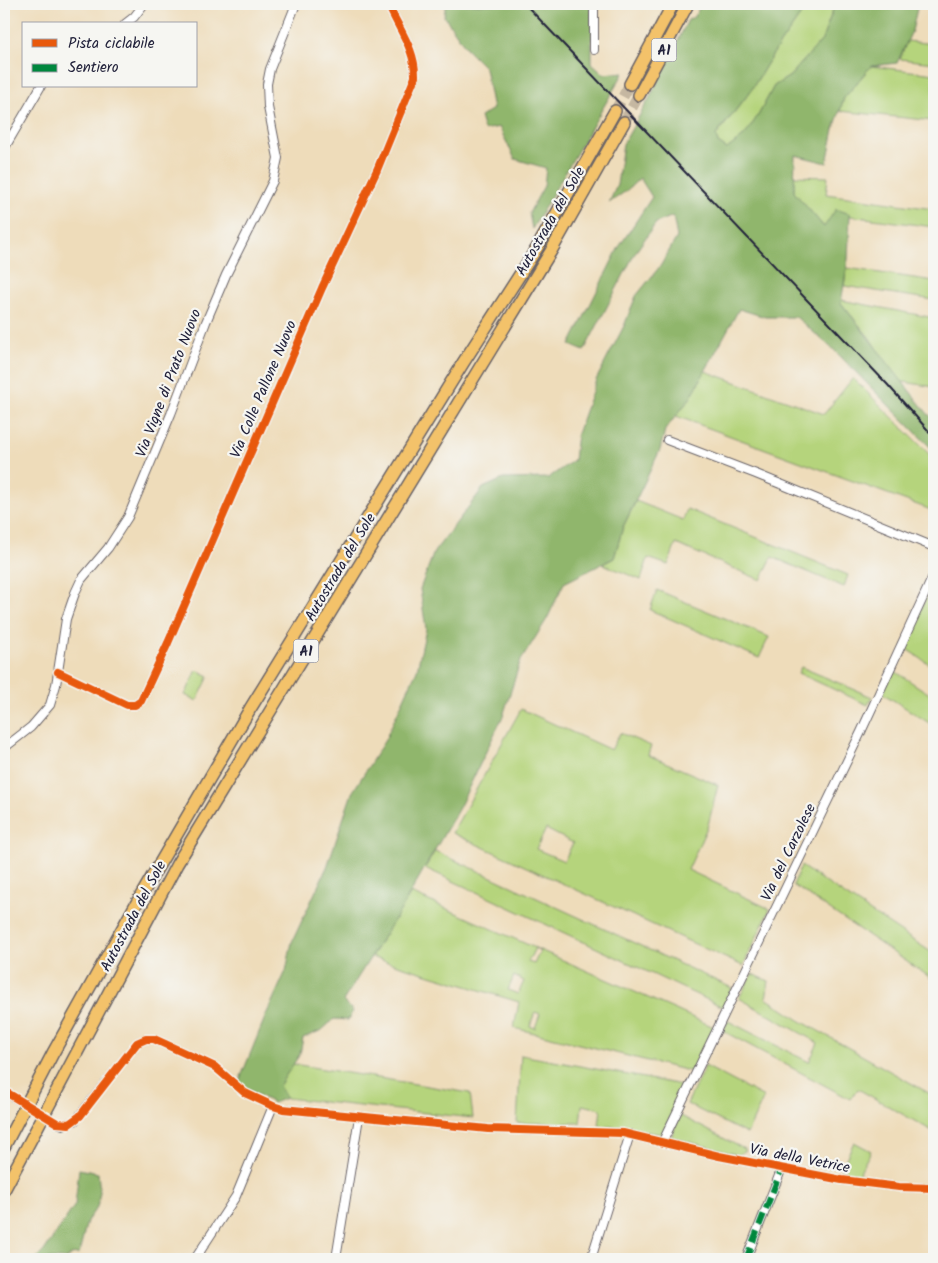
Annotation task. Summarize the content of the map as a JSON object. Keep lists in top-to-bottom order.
{
  "streets": {
    "highway": ["A1", "Autostrada del Sole"],
    "street": [
      "Via Vigne di Prato Nuovo",
      "Via Colle Pallone Nuovo",
      "Via del Carzolese",
      "Via della Vetrice"
    ]
  },
  "crossings": [
    ["Via Vigne di Prato Nuovo", "Via Colle Pallone Nuovo"],
    ["Via del Carzolese", "Via della Vetrice"]
  ],
  "legend": ["Pista ciclabile", "Sentiero"]
}
